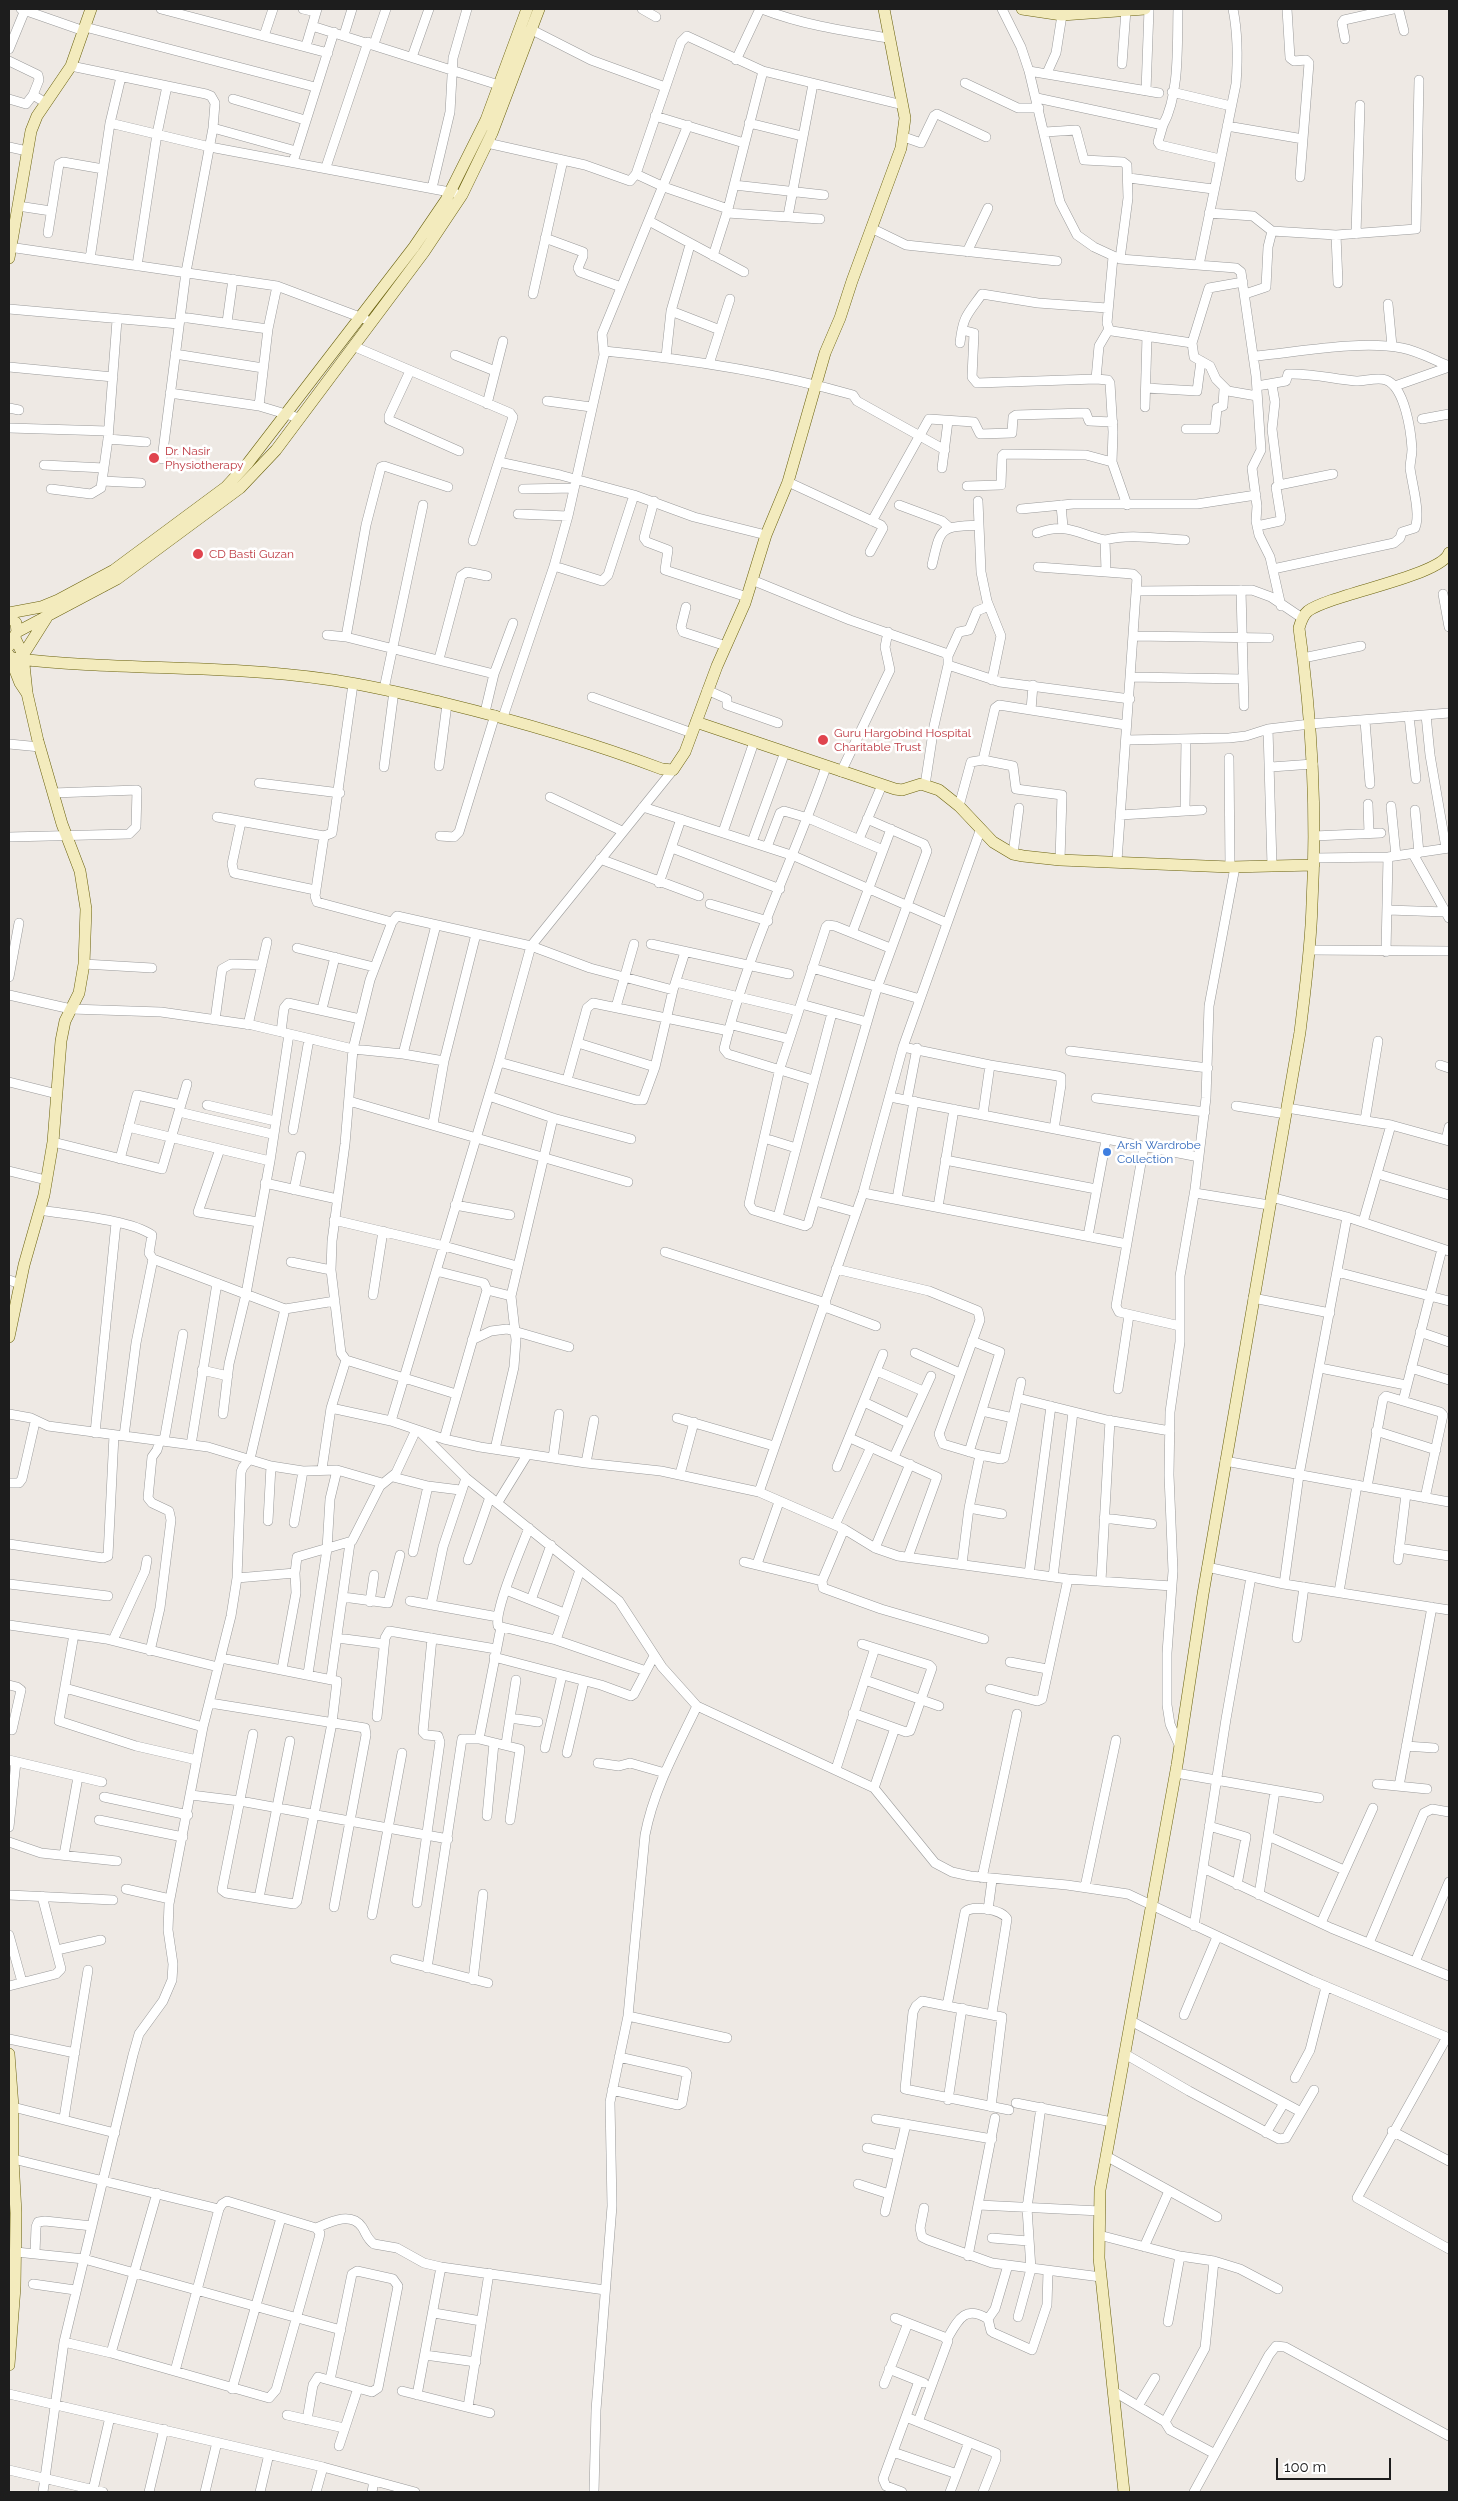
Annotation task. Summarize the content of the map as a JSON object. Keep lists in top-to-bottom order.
{
  "places": [
    "Dr. Nasir Physiotherapy",
    "CD Basti Guzan",
    "Guru Hargobind Hospital Charitable Trust",
    "Arsh Wardrobe Collection"
  ],
  "scale_bar": "100 m"
}
